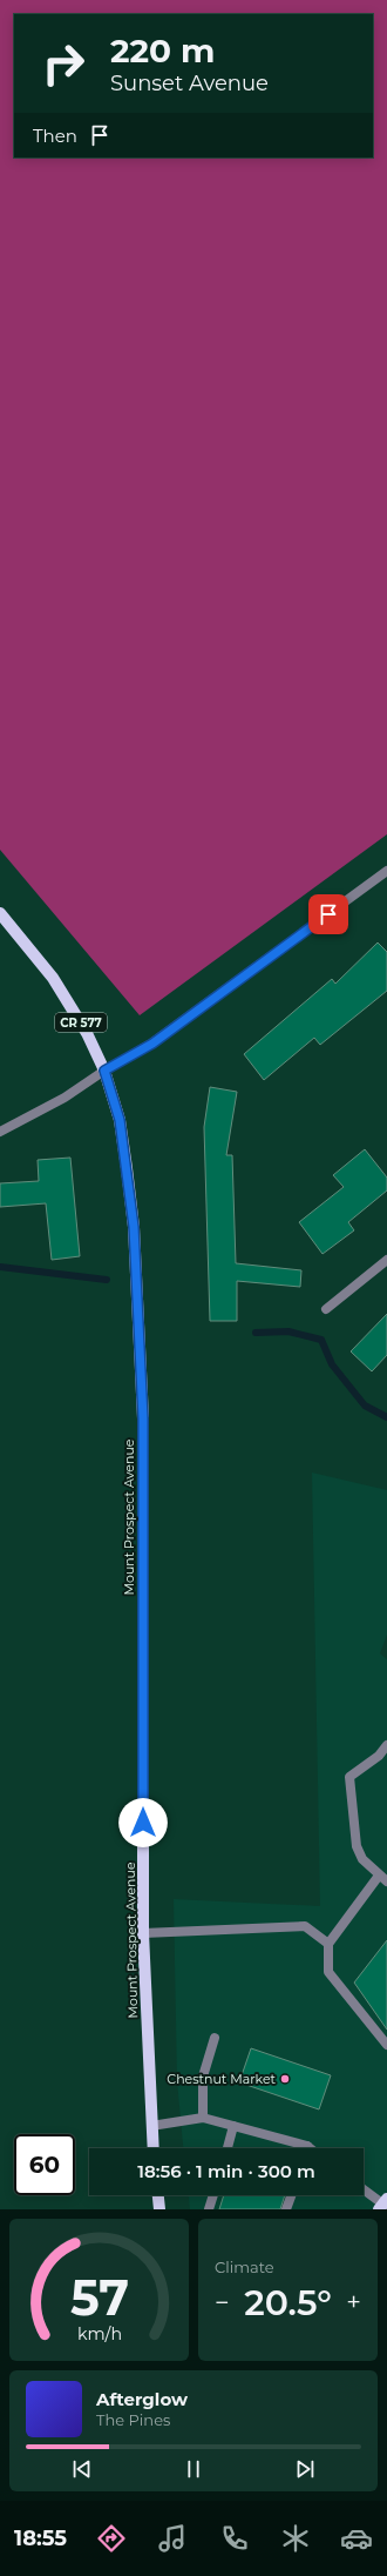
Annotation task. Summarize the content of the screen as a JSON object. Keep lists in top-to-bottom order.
{
  "streets": {
    "main road": ["CR 577", "Mount Prospect Avenue"]
  },
  "places": ["Chestnut Market"],
  "page": {
    "turn": ["220 m", "Sunset Avenue"],
    "then": "Then",
    "limit": "60",
    "trip": "18:56 · 1 min · 300 m",
    "tile": "Climate",
    "heat": ["−", "20.5°", "+"],
    "song": ["Afterglow", "The Pines"],
    "tabs": "18:55",
    "gauge": ["57", "km/h"]
  }
}
